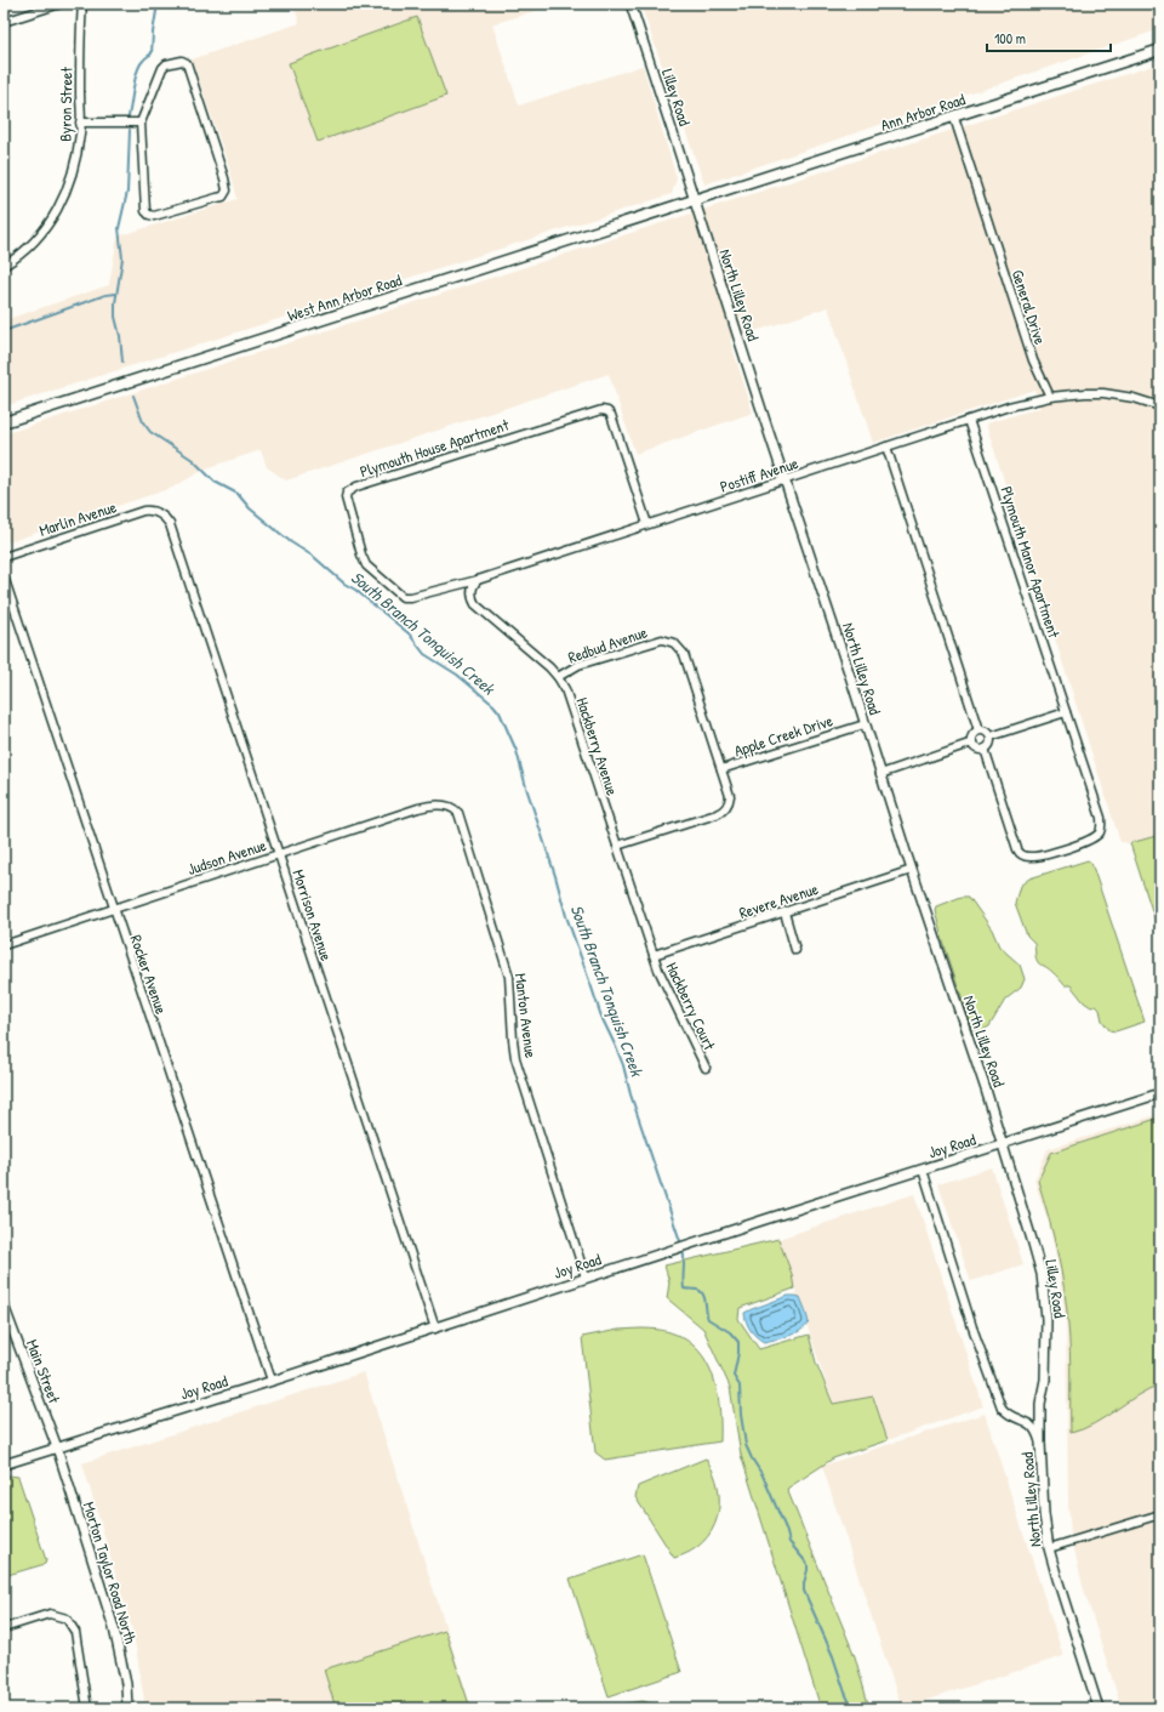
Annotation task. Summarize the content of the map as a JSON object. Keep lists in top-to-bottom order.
{
  "streets": {
    "main road": ["Ann Arbor Road", "West Ann Arbor Road"],
    "street": [
      "Lilley Road",
      "Byron Street",
      "North Lilley Road",
      "General Drive",
      "Plymouth House Apartment",
      "Postiff Avenue",
      "Marlin Avenue",
      "Plymouth Manor Apartment",
      "Redbud Avenue",
      "Apple Creek Drive",
      "Hackberry Avenue",
      "Judson Avenue",
      "Revere Avenue",
      "Morrison Avenue",
      "Rocker Avenue",
      "Hackberry Court",
      "Manton Avenue",
      "Joy Road",
      "Main Street",
      "Morton Taylor Road North"
    ]
  },
  "crossings": [
    ["Lilley Road", "Ann Arbor Road"],
    ["Lilley Road", "North Lilley Road"],
    ["Lilley Road", "West Ann Arbor Road"],
    ["Lilley Road", "Joy Road"],
    ["Ann Arbor Road", "North Lilley Road"],
    ["Ann Arbor Road", "West Ann Arbor Road"],
    ["Ann Arbor Road", "General Drive"],
    ["North Lilley Road", "West Ann Arbor Road"],
    ["North Lilley Road", "Postiff Avenue"],
    ["North Lilley Road", "Apple Creek Drive"],
    ["North Lilley Road", "Revere Avenue"],
    ["North Lilley Road", "Joy Road"],
    ["General Drive", "Postiff Avenue"],
    ["Plymouth House Apartment", "Postiff Avenue"],
    ["Plymouth House Apartment", "Hackberry Avenue"],
    ["Postiff Avenue", "Plymouth Manor Apartment"],
    ["Postiff Avenue", "Hackberry Avenue"],
    ["Marlin Avenue", "Morrison Avenue"],
    ["Redbud Avenue", "Apple Creek Drive"],
    ["Redbud Avenue", "Hackberry Avenue"],
    ["Apple Creek Drive", "Hackberry Avenue"],
    ["Hackberry Avenue", "Revere Avenue"],
    ["Hackberry Avenue", "Hackberry Court"],
    ["Judson Avenue", "Morrison Avenue"],
    ["Judson Avenue", "Rocker Avenue"],
    ["Judson Avenue", "Manton Avenue"],
    ["Revere Avenue", "Hackberry Court"],
    ["Morrison Avenue", "Joy Road"],
    ["Rocker Avenue", "Joy Road"],
    ["Manton Avenue", "Joy Road"],
    ["Joy Road", "Main Street"],
    ["Joy Road", "Morton Taylor Road North"],
    ["Main Street", "Morton Taylor Road North"]
  ],
  "water": ["South Branch Tonquish Creek"],
  "scale_bar": "100 m"
}
